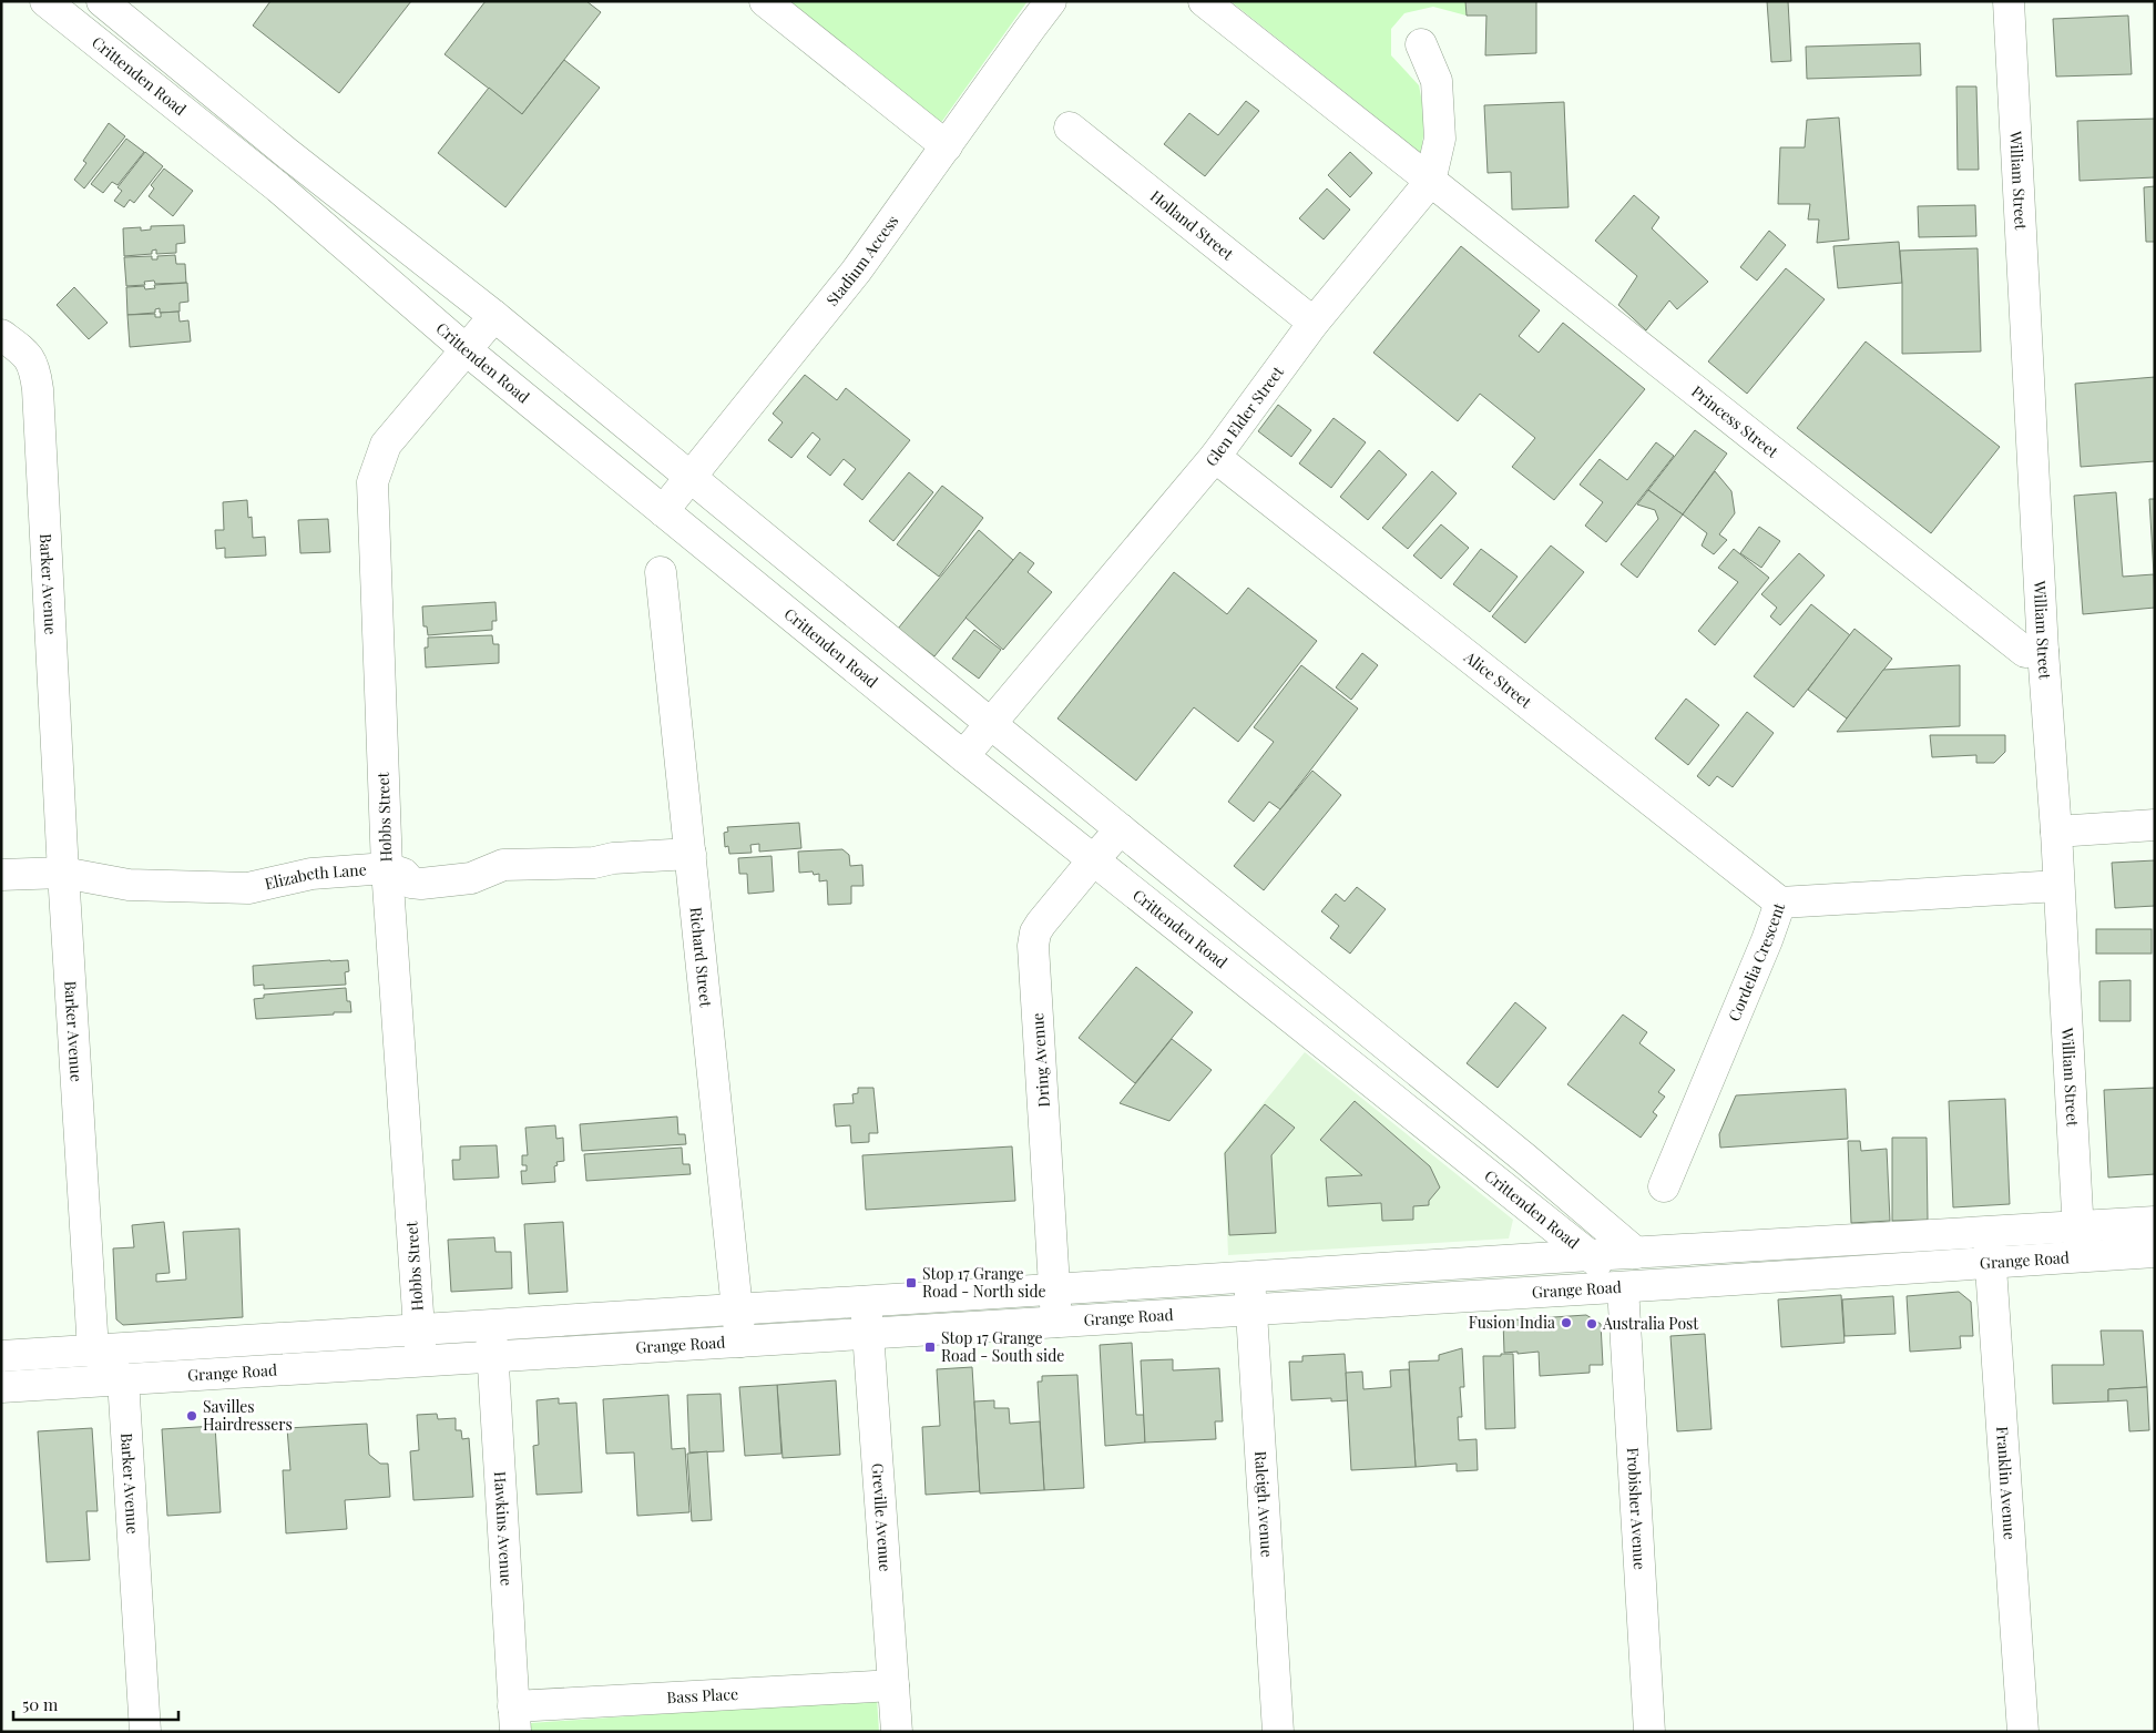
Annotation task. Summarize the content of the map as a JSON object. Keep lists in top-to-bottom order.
{
  "streets": {
    "street": [
      "Crittenden Road",
      "William Street",
      "Holland Street",
      "Stadium Access",
      "Glen Elder Street",
      "Princess Street",
      "Barker Avenue",
      "Alice Street",
      "Hobbs Street",
      "Elizabeth Lane",
      "Richard Street",
      "Cordelia Crescent",
      "Dring Avenue",
      "Grange Road",
      "Franklin Avenue",
      "Raleigh Avenue",
      "Frobisher Avenue",
      "Greville Avenue",
      "Hawkins Avenue",
      "Bass Place"
    ]
  },
  "crossings": [
    ["Crittenden Road", "Stadium Access"],
    ["Crittenden Road", "Glen Elder Street"],
    ["Crittenden Road", "Hobbs Street"],
    ["Crittenden Road", "Dring Avenue"],
    ["Crittenden Road", "Grange Road"],
    ["Crittenden Road", "Frobisher Avenue"],
    ["William Street", "Princess Street"],
    ["William Street", "Cordelia Crescent"],
    ["William Street", "Grange Road"],
    ["Holland Street", "Glen Elder Street"],
    ["Glen Elder Street", "Princess Street"],
    ["Glen Elder Street", "Alice Street"],
    ["Barker Avenue", "Elizabeth Lane"],
    ["Barker Avenue", "Grange Road"],
    ["Alice Street", "Cordelia Crescent"],
    ["Hobbs Street", "Elizabeth Lane"],
    ["Hobbs Street", "Grange Road"],
    ["Elizabeth Lane", "Richard Street"],
    ["Richard Street", "Grange Road"],
    ["Dring Avenue", "Grange Road"],
    ["Grange Road", "Franklin Avenue"],
    ["Grange Road", "Raleigh Avenue"],
    ["Grange Road", "Frobisher Avenue"],
    ["Grange Road", "Greville Avenue"],
    ["Grange Road", "Hawkins Avenue"],
    ["Greville Avenue", "Bass Place"],
    ["Hawkins Avenue", "Bass Place"]
  ],
  "places": {
    "transit": ["Stop 17 Grange Road - North side", "Stop 17 Grange Road - South side"],
    "other": ["Fusion India", "Australia Post", "Savilles Hairdressers"]
  },
  "scale_bar": "50 m"
}
